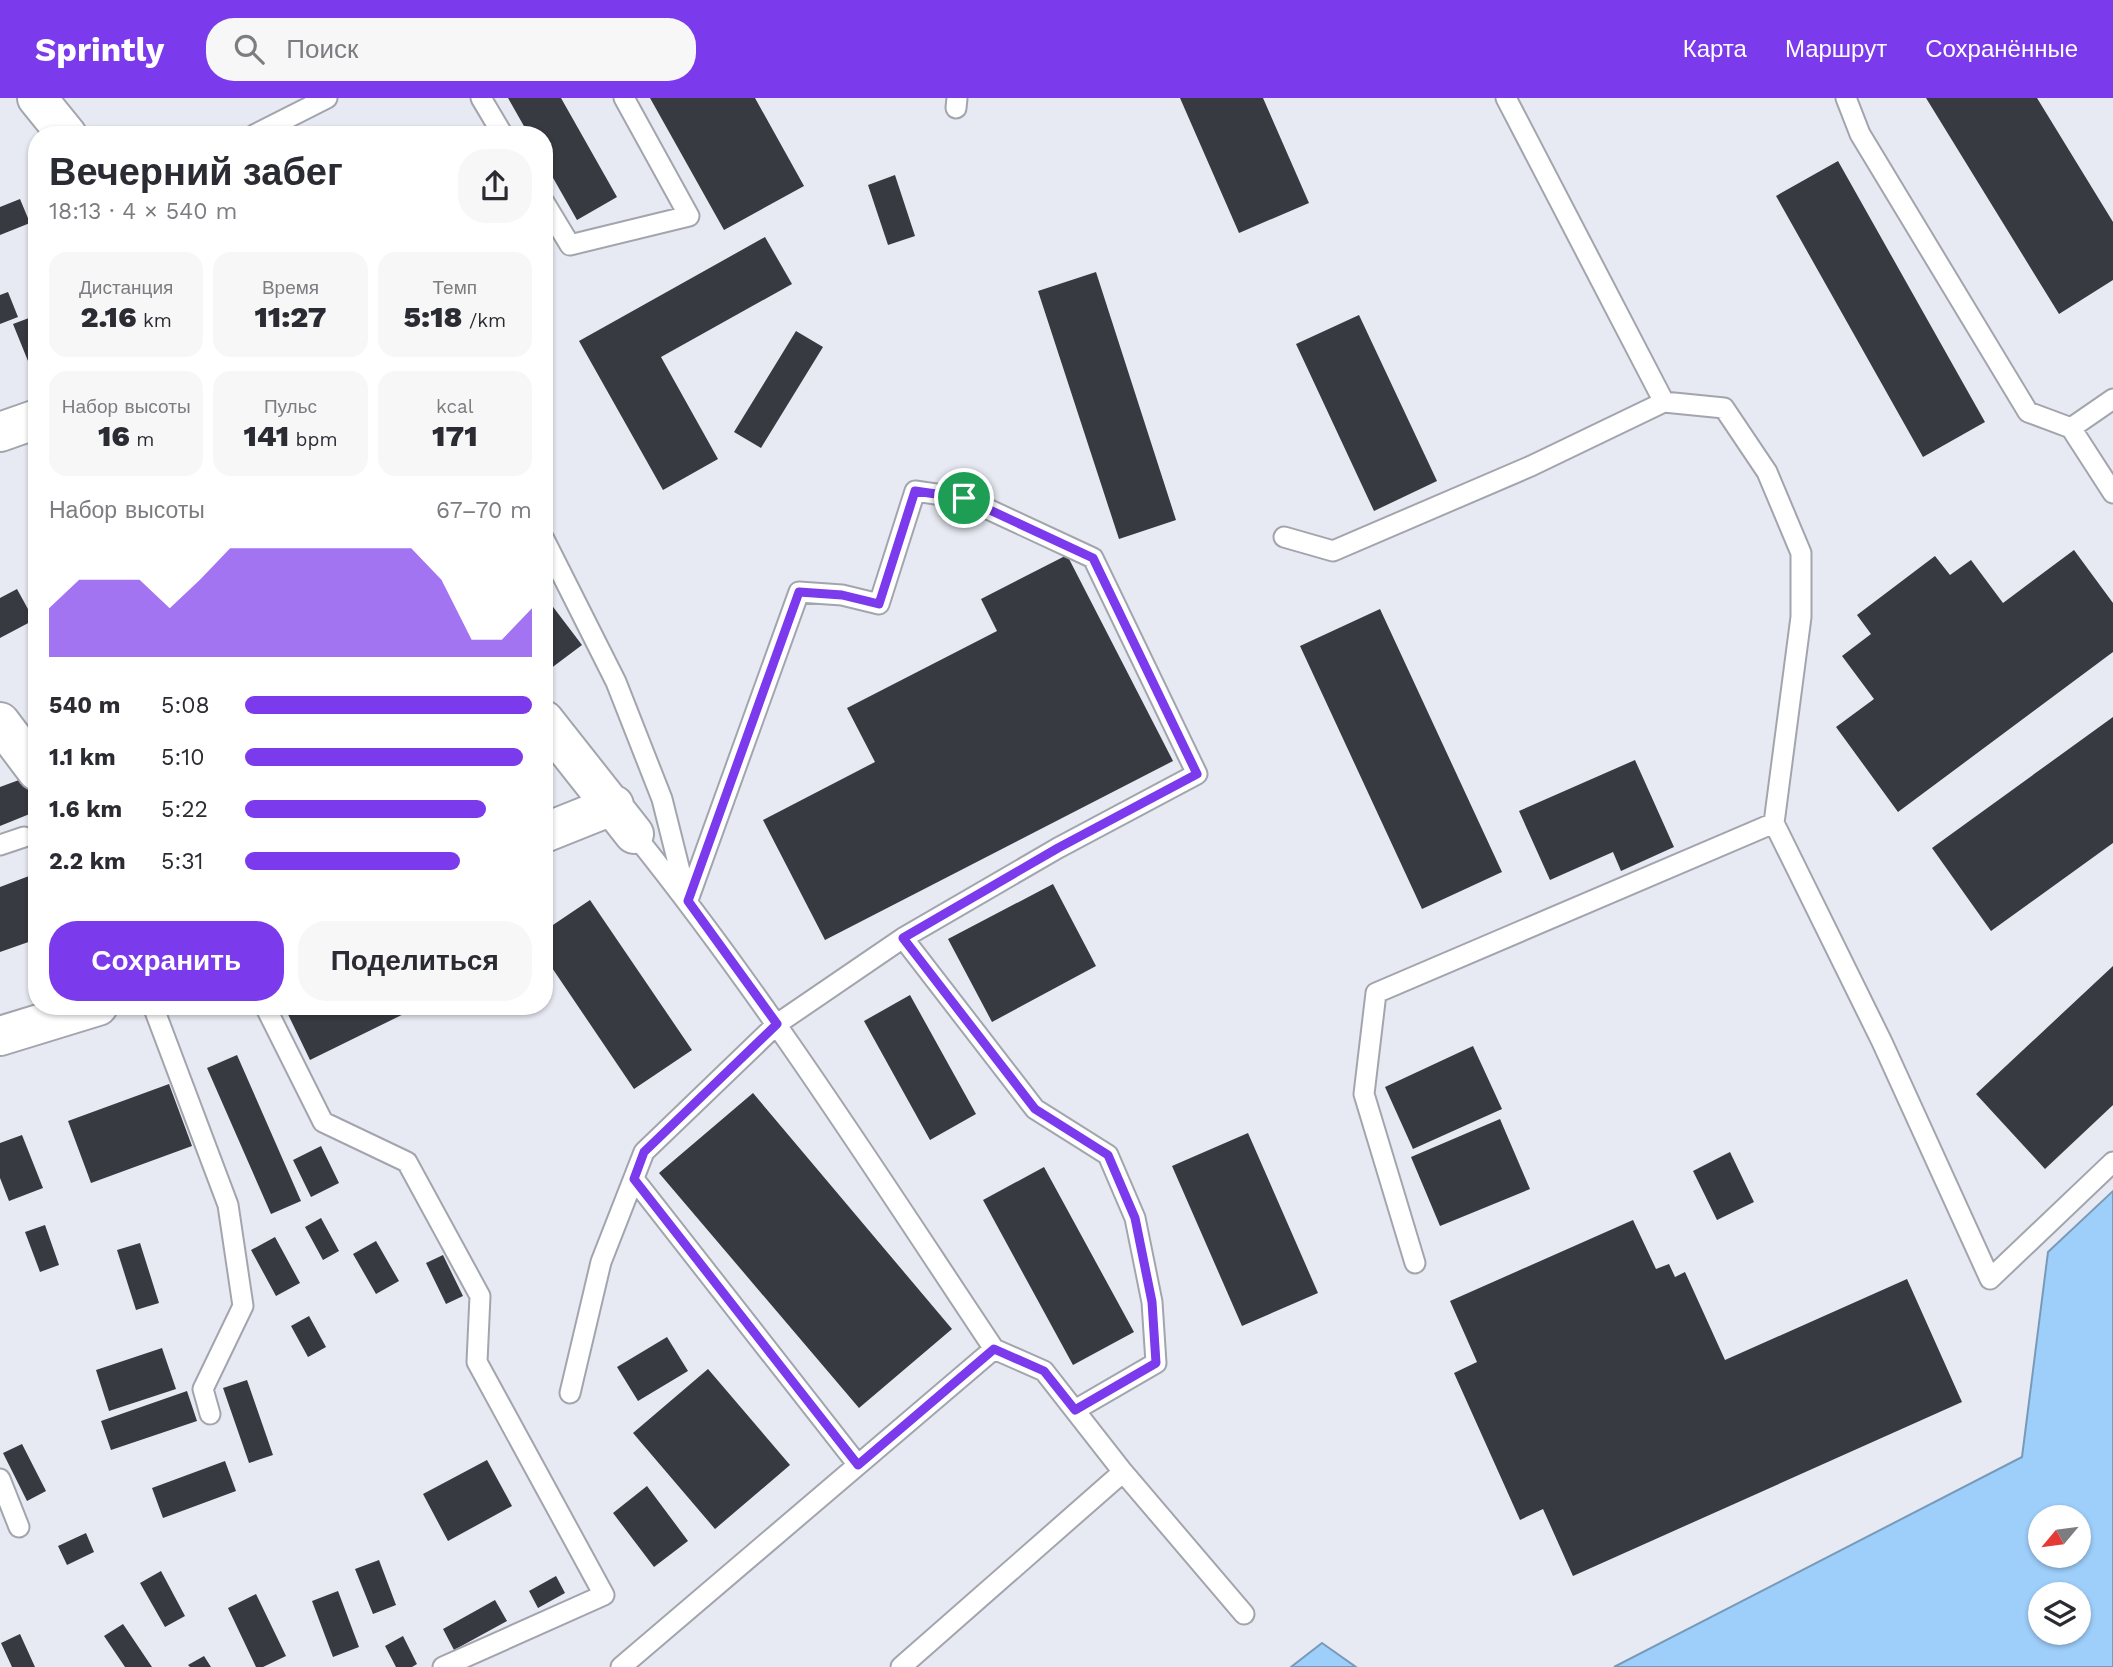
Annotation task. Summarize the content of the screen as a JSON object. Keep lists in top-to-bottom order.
{
  "north": "bottom left",
  "page": {
    "header": "Sprintly",
    "search": "Поиск",
    "nav": ["Карта", "Маршрут", "Сохранённые"],
    "heading": ["Вечерний забег", "18:13 · 4 × 540 m"],
    "stats": [
      ["Дистанция", "2.16 km"],
      ["Время", "11:27"],
      ["Темп", "5:18 /km"],
      ["Набор высоты", "16 m"],
      ["Пульс", "141 bpm"],
      ["kcal", "171"]
    ],
    "chart": ["Набор высоты", "67–70 m"],
    "list": [
      {
        "name": "540 m",
        "note": "5:08"
      },
      {
        "name": "1.1 km",
        "note": "5:10"
      },
      {
        "name": "1.6 km",
        "note": "5:22"
      },
      {
        "name": "2.2 km",
        "note": "5:31"
      }
    ],
    "buttons": ["Сохранить", "Поделиться"]
  }
}
